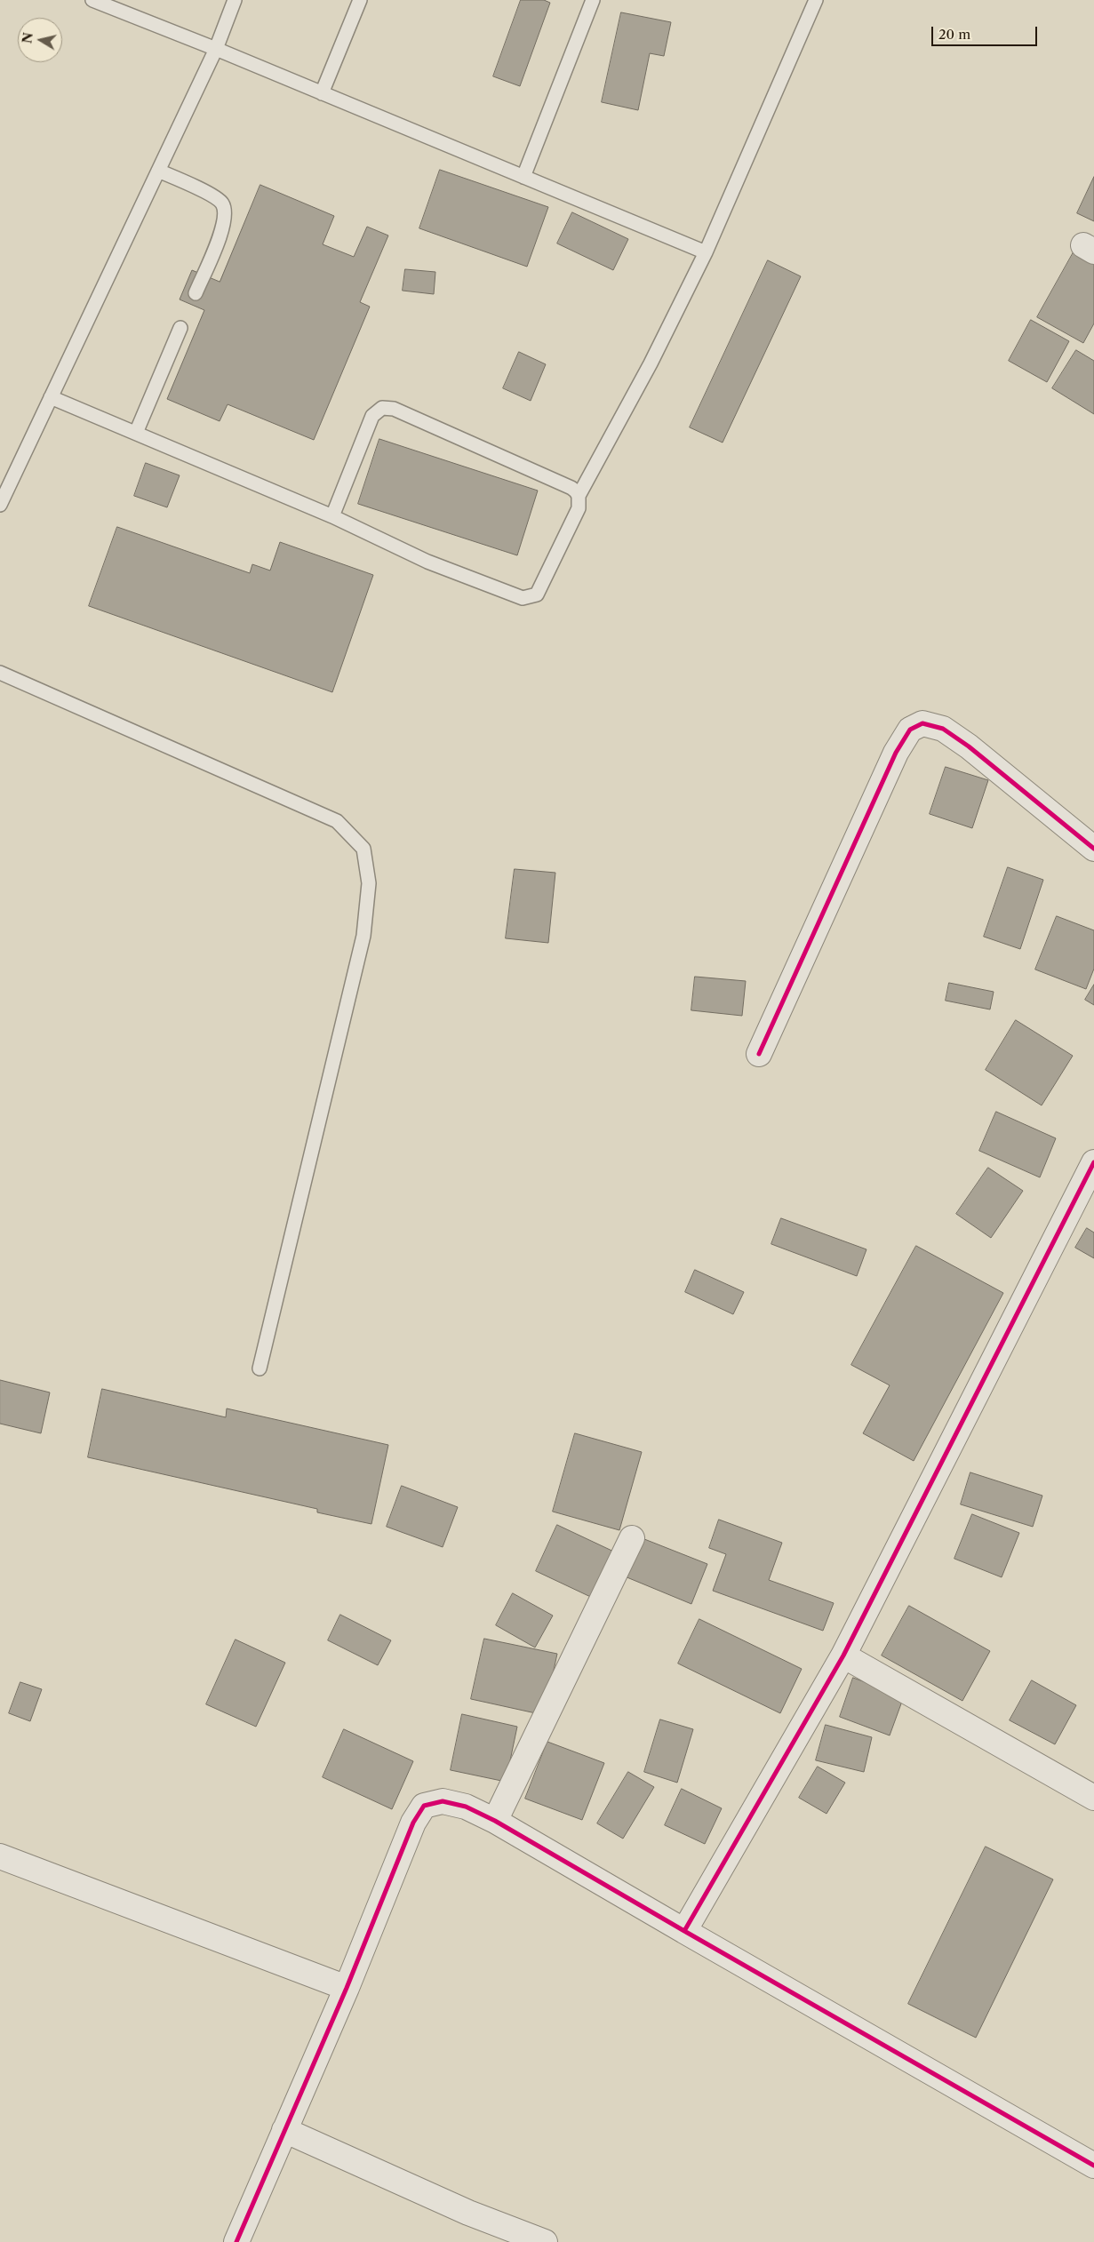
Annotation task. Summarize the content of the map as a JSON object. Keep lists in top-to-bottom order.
{
  "scale_bar": "20 m",
  "north": "left"
}
